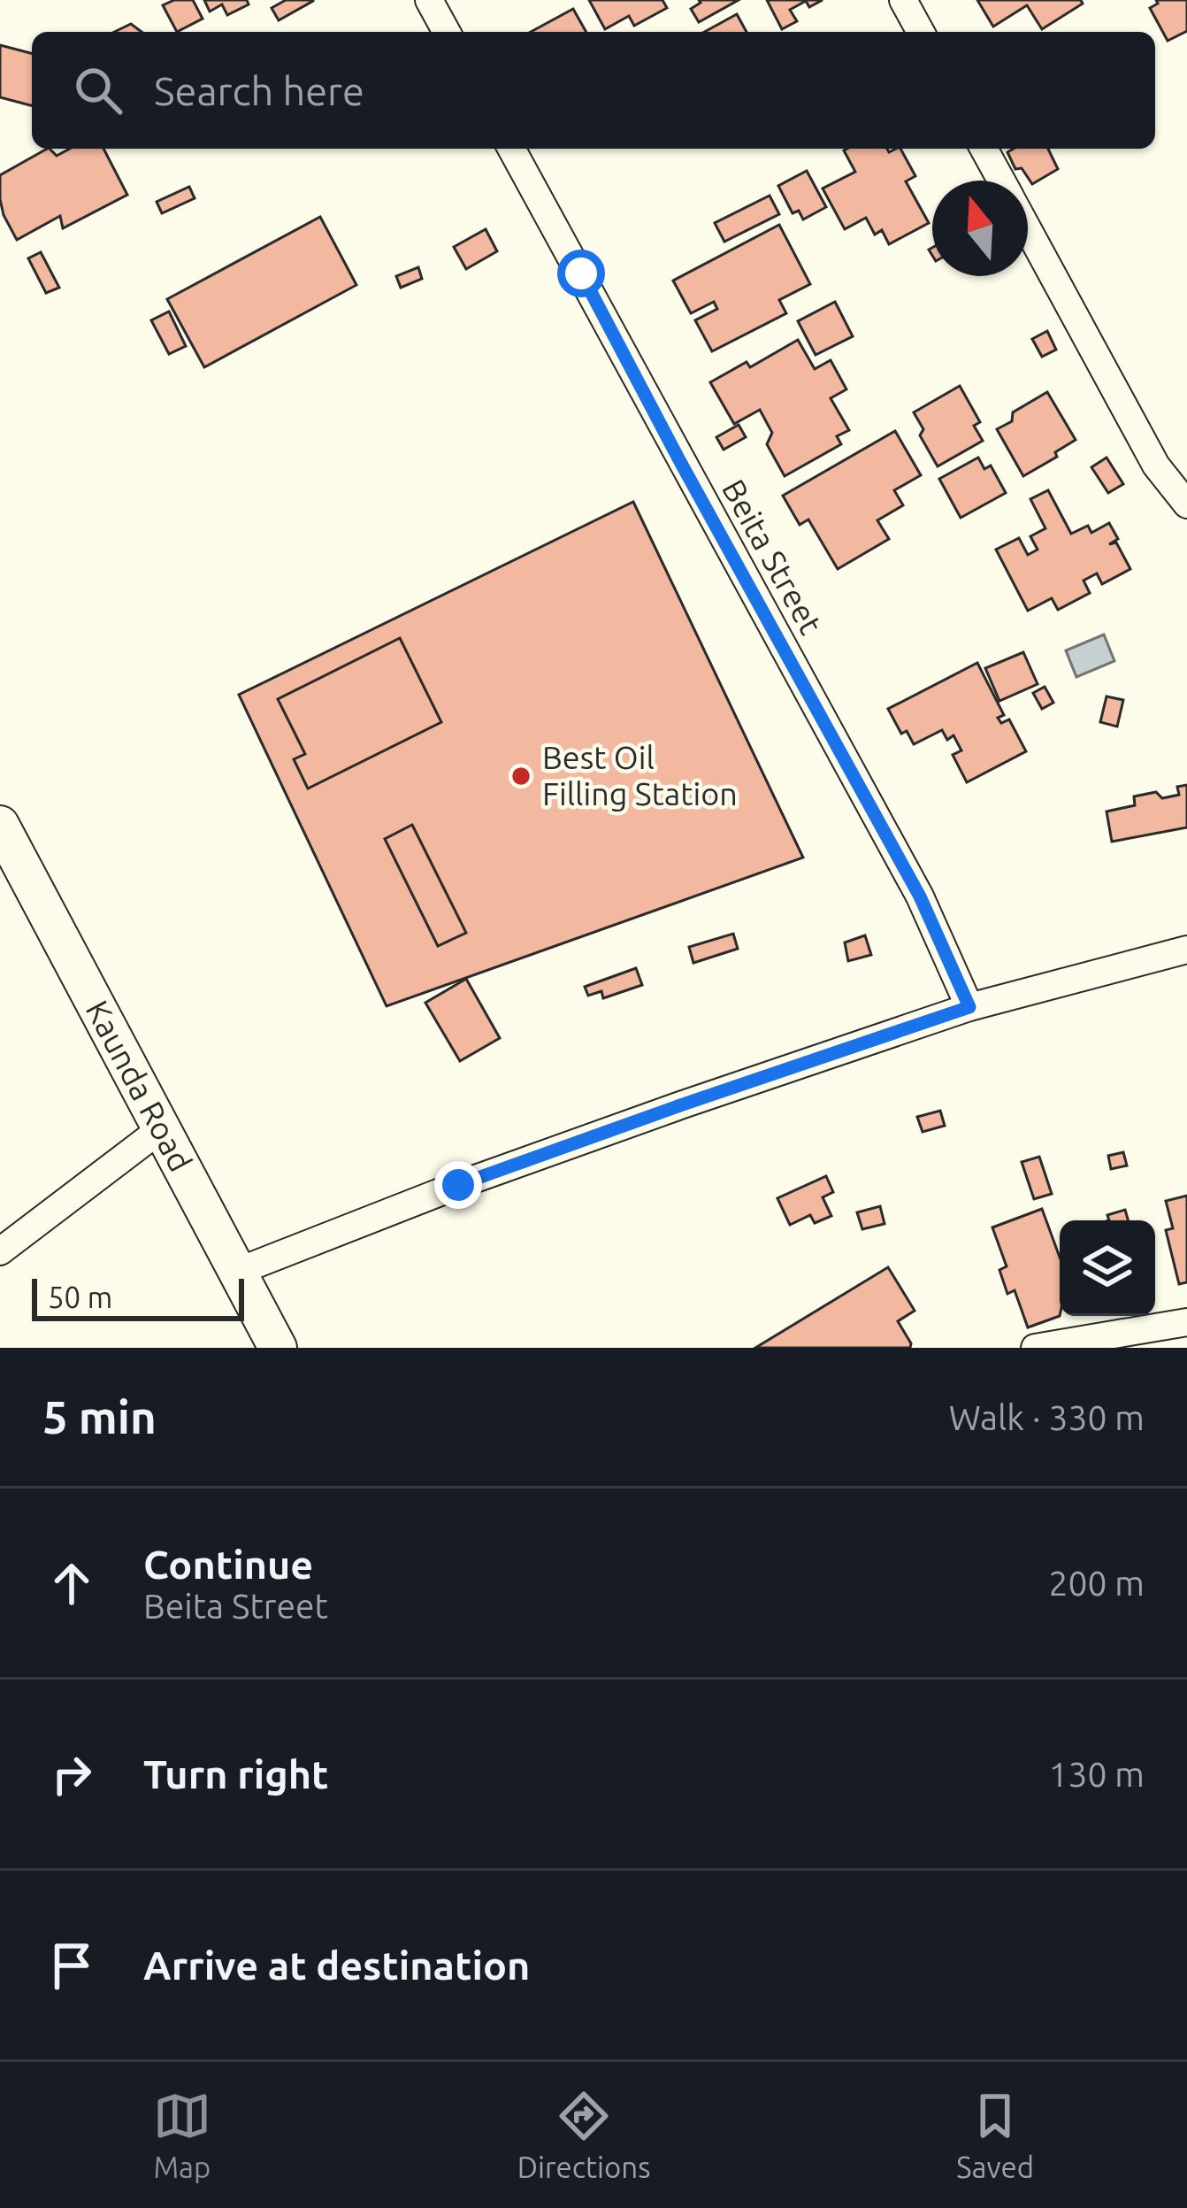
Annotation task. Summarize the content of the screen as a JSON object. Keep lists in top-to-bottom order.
{
  "streets": {
    "main road": ["Kaunda Road"],
    "street": ["Beita Street"]
  },
  "places": ["Best Oil Filling Station"],
  "scale_bar": "50 m",
  "north": "top",
  "page": {
    "search": "Search here",
    "scale": "50 m",
    "heading": ["5 min", "Walk · 330 m"],
    "list": [
      ["Continue", "Beita Street", "200 m"],
      ["Turn right", "130 m"],
      "Arrive at destination"
    ],
    "nav": ["Map", "Directions", "Saved"]
  }
}
